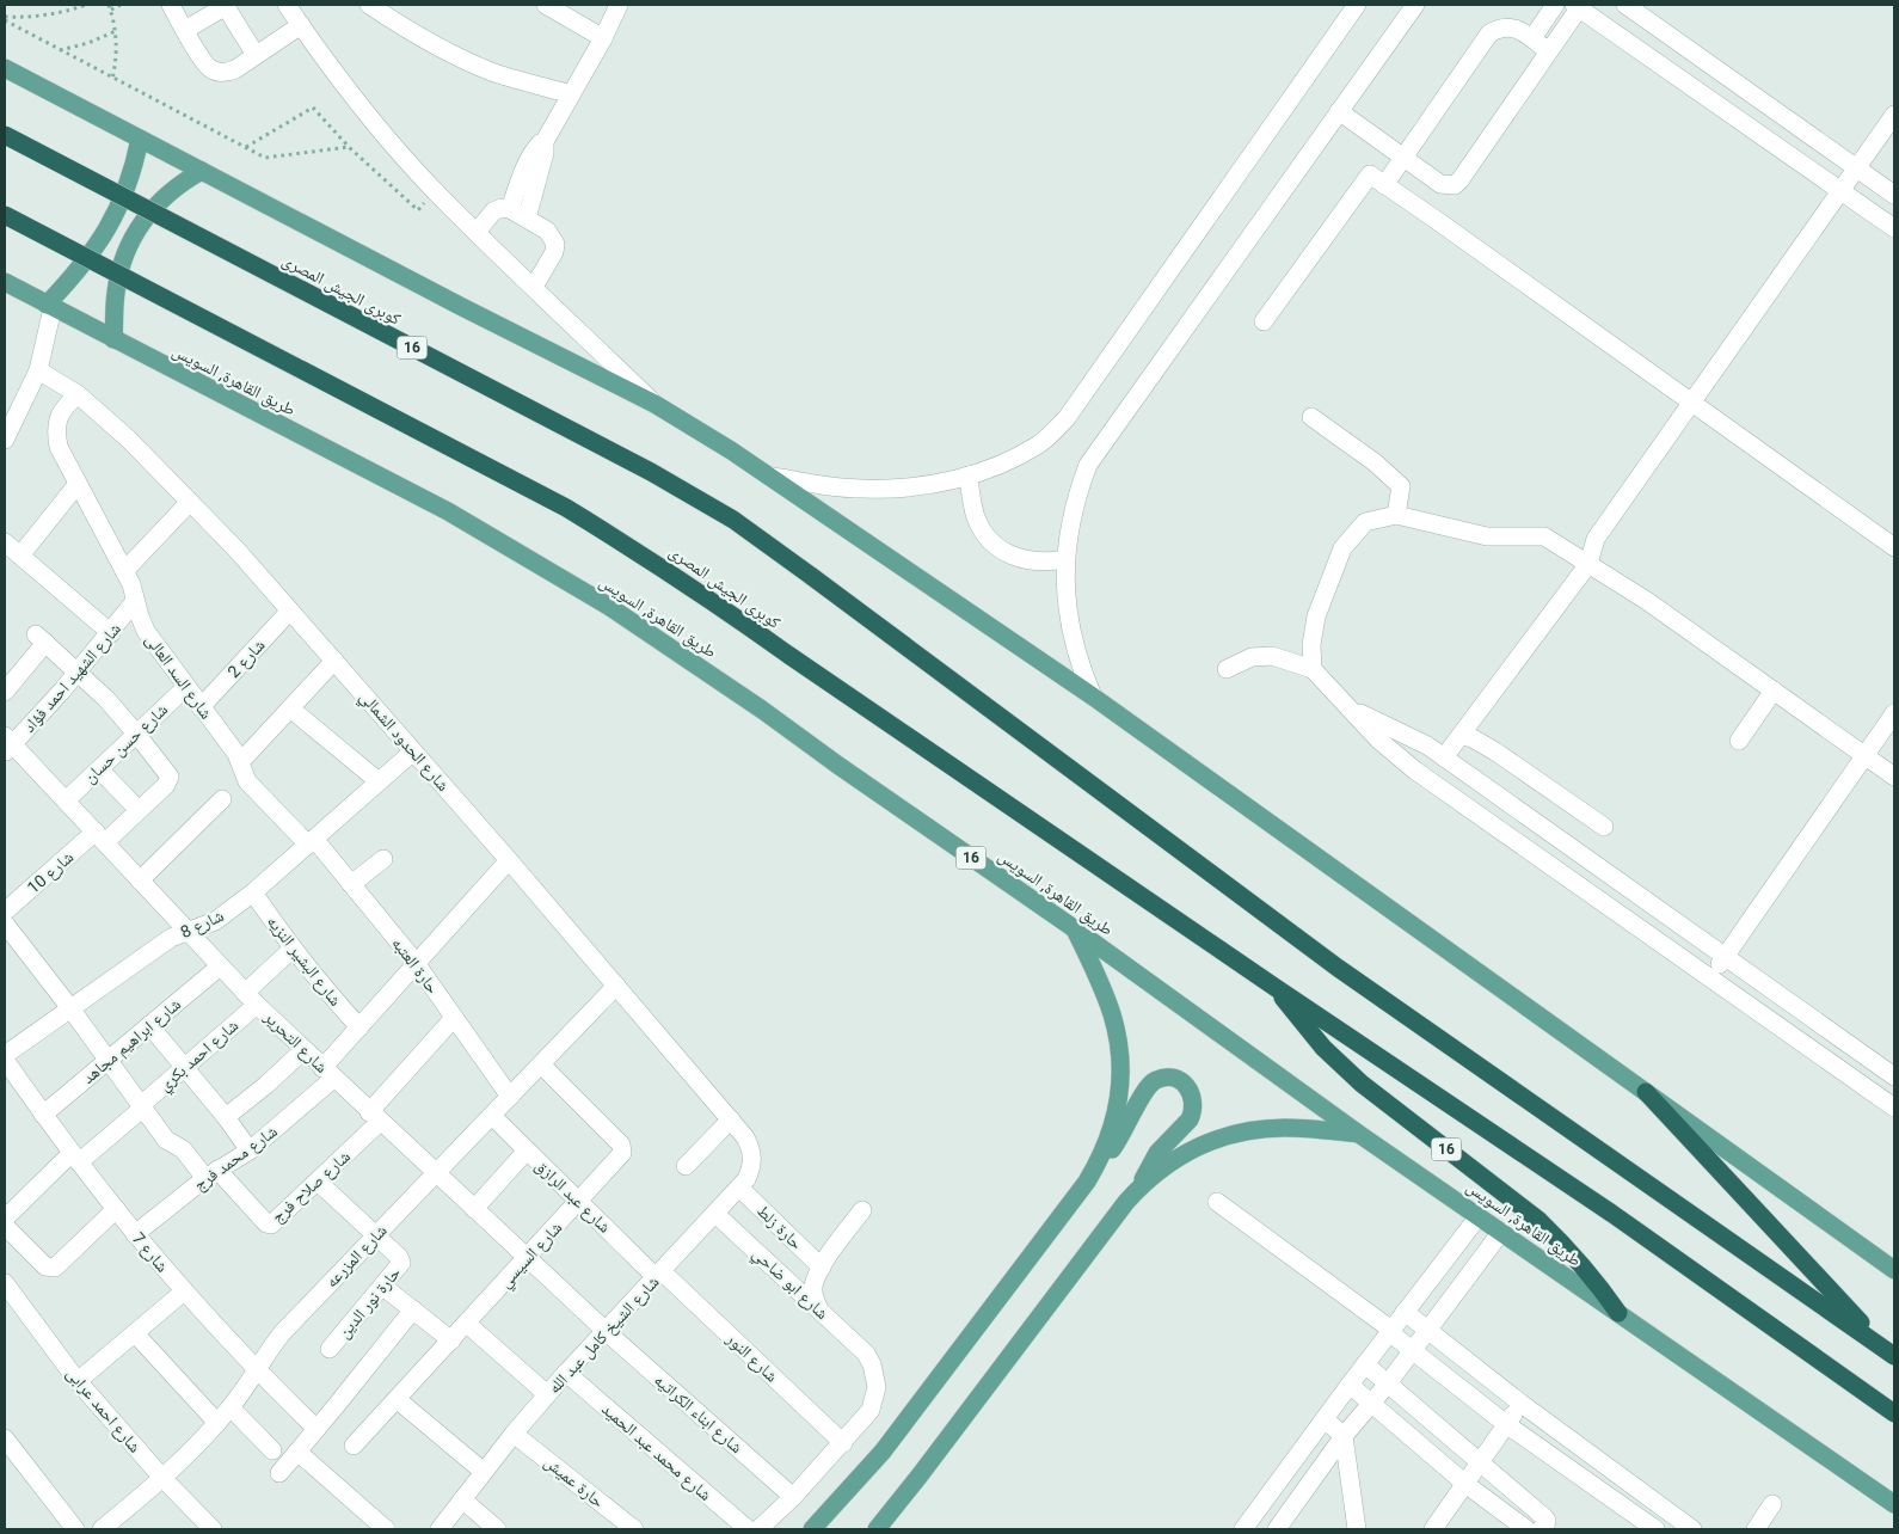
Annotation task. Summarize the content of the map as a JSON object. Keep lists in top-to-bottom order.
{
  "streets": {
    "highway": ["كوبرى الجيش المصرى", "16"],
    "main road": ["طريق القاهرة, السويس"],
    "street": [
      "شارع 2",
      "شارع السد العالى",
      "شارع الشهيد احمد فؤاد",
      "شارع الحدود الشمالي",
      "شارع حسن حسان",
      "شارع 10",
      "شارع 8",
      "شارع البشير النزيه",
      "حارة العتبه",
      "شارع ابراهيم مجاهد",
      "شارع التحرير",
      "شارع احمد بكري",
      "شارع محمد فرج",
      "شارع صلاح فرج",
      "شارع عبد الرازق",
      "حارة زلط",
      "شارع 7",
      "شارع السيسي",
      "شارع المزرعه",
      "شارع ابو ضاحي",
      "حارة نور الدين",
      "شارع الشيخ كامل عبد الله",
      "شارع النور",
      "شارع احمد عرابى",
      "شارع ابناء الكراتيه",
      "شارع محمد عبد الحميد",
      "حارة عميش"
    ]
  },
  "crossings": [
    ["كوبرى الجيش المصرى", "16"],
    ["16", "طريق القاهرة, السويس"],
    ["شارع 2", "شارع السد العالى"],
    ["شارع 2", "شارع الحدود الشمالي"],
    ["شارع السد العالى", "شارع الشهيد احمد فؤاد"],
    ["شارع السد العالى", "شارع الحدود الشمالي"],
    ["شارع السد العالى", "شارع حسن حسان"],
    ["شارع السد العالى", "شارع 8"],
    ["شارع السد العالى", "حارة العتبه"],
    ["شارع الشهيد احمد فؤاد", "شارع التحرير"],
    ["شارع الحدود الشمالي", "شارع 8"],
    ["شارع الحدود الشمالي", "شارع محمد فرج"],
    ["شارع الحدود الشمالي", "شارع المزرعه"],
    ["شارع الحدود الشمالي", "شارع الشيخ كامل عبد الله"],
    ["شارع حسن حسان", "شارع 10"],
    ["شارع حسن حسان", "شارع التحرير"],
    ["شارع 10", "شارع التحرير"],
    ["شارع 8", "شارع البشير النزيه"],
    ["شارع 8", "حارة العتبه"],
    ["شارع 8", "شارع التحرير"],
    ["شارع البشير النزيه", "شارع احمد بكري"],
    ["شارع البشير النزيه", "شارع محمد فرج"],
    ["حارة العتبه", "شارع محمد فرج"],
    ["حارة العتبه", "شارع صلاح فرج"],
    ["حارة العتبه", "شارع المزرعه"],
    ["شارع ابراهيم مجاهد", "شارع التحرير"],
    ["شارع ابراهيم مجاهد", "شارع 7"],
    ["شارع التحرير", "شارع احمد بكري"],
    ["شارع التحرير", "شارع محمد فرج"],
    ["شارع التحرير", "شارع صلاح فرج"],
    ["شارع التحرير", "شارع السيسي"],
    ["شارع التحرير", "شارع المزرعه"],
    ["شارع التحرير", "شارع الشيخ كامل عبد الله"],
    ["شارع التحرير", "شارع ابناء الكراتيه"],
    ["شارع احمد بكري", "شارع 7"],
    ["شارع محمد فرج", "شارع صلاح فرج"],
    ["شارع محمد فرج", "شارع 7"],
    ["شارع صلاح فرج", "حارة نور الدين"],
    ["شارع عبد الرازق", "شارع السيسي"],
    ["شارع عبد الرازق", "شارع المزرعه"],
    ["شارع عبد الرازق", "شارع الشيخ كامل عبد الله"],
    ["شارع عبد الرازق", "شارع النور"],
    ["حارة زلط", "شارع الشيخ كامل عبد الله"],
    ["شارع 7", "شارع المزرعه"],
    ["شارع السيسي", "شارع المزرعه"],
    ["شارع المزرعه", "حارة نور الدين"],
    ["شارع المزرعه", "شارع احمد عرابى"],
    ["شارع ابو ضاحي", "شارع الشيخ كامل عبد الله"],
    ["شارع ابو ضاحي", "شارع النور"],
    ["شارع الشيخ كامل عبد الله", "شارع النور"],
    ["شارع الشيخ كامل عبد الله", "شارع ابناء الكراتيه"],
    ["شارع الشيخ كامل عبد الله", "شارع محمد عبد الحميد"],
    ["شارع الشيخ كامل عبد الله", "حارة عميش"]
  ]
}
